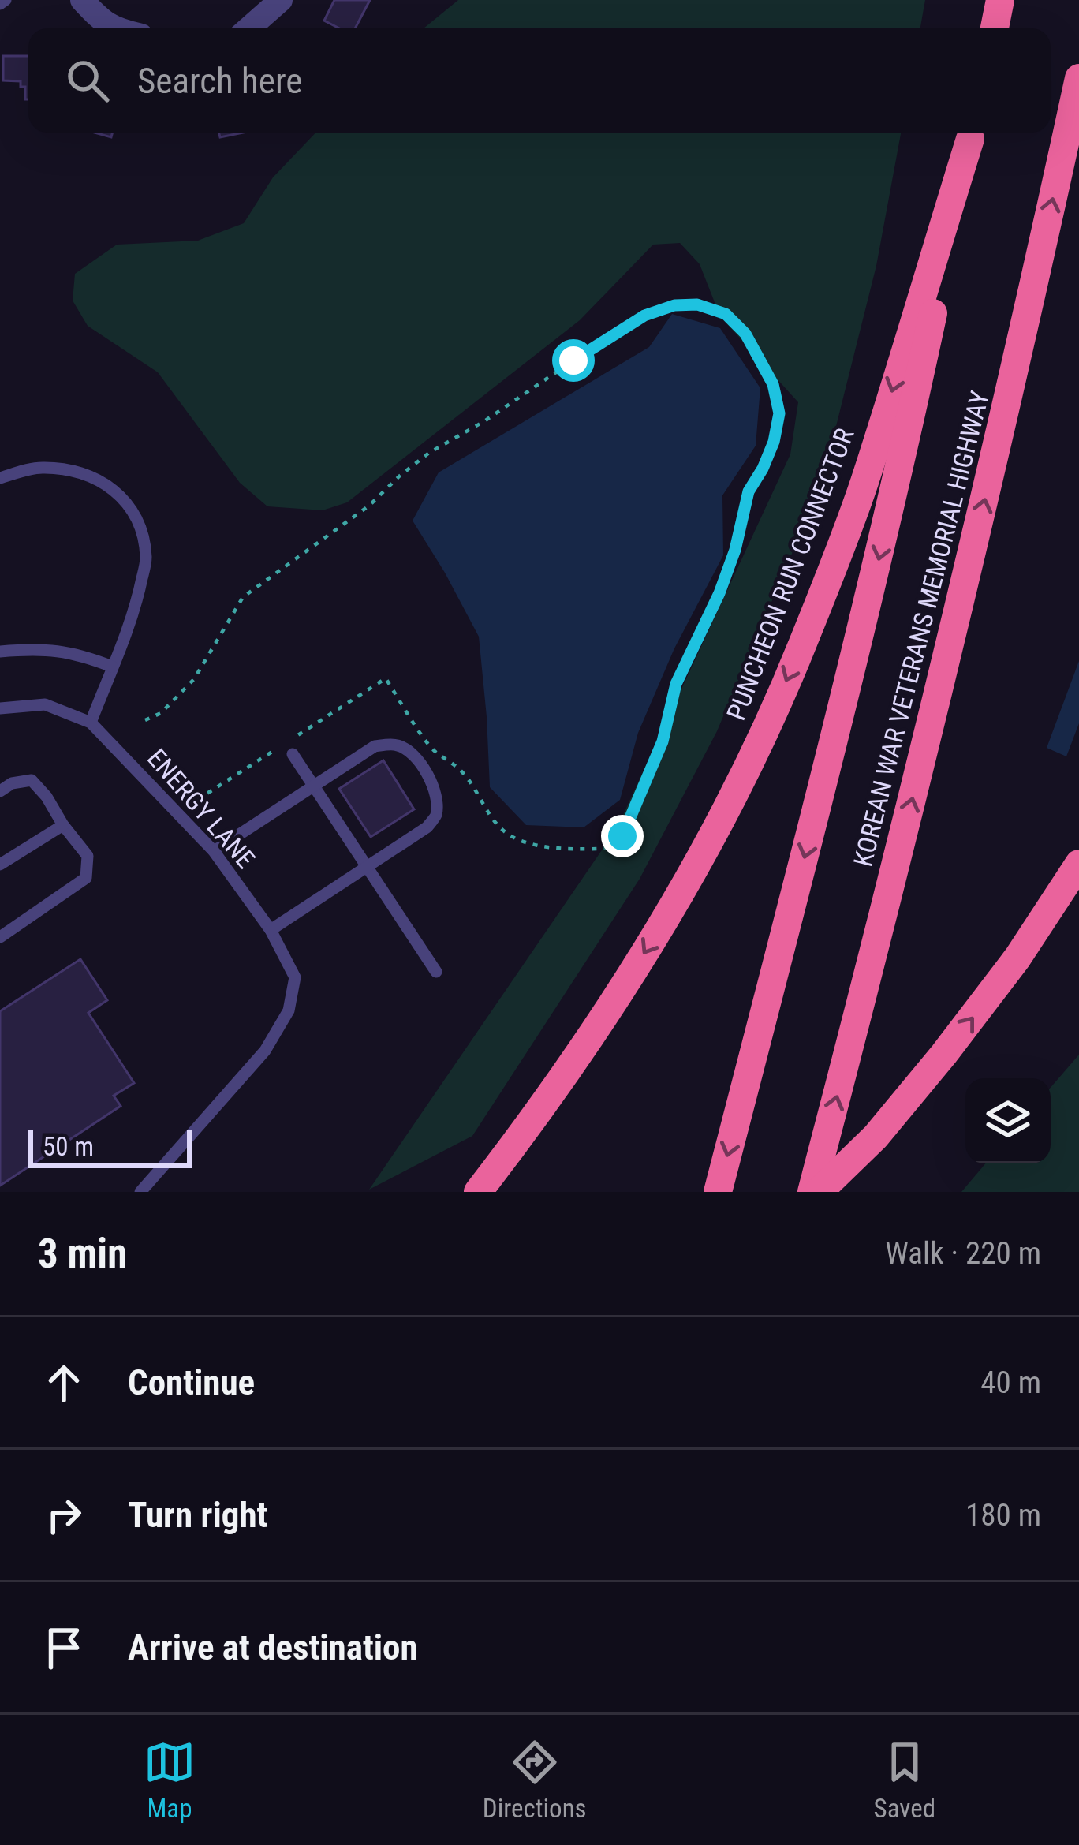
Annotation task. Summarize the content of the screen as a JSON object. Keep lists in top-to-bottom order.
{
  "streets": {
    "highway": ["PUNCHEON RUN CONNECTOR", "KOREAN WAR VETERANS MEMORIAL HIGHWAY"],
    "lane": ["ENERGY LANE"]
  },
  "scale_bar": "50 m",
  "page": {
    "search": "Search here",
    "scale": "50 m",
    "heading": ["3 min", "Walk · 220 m"],
    "list": [
      ["Continue", "40 m"],
      ["Turn right", "180 m"],
      "Arrive at destination"
    ],
    "nav": ["Map", "Directions", "Saved"]
  }
}
